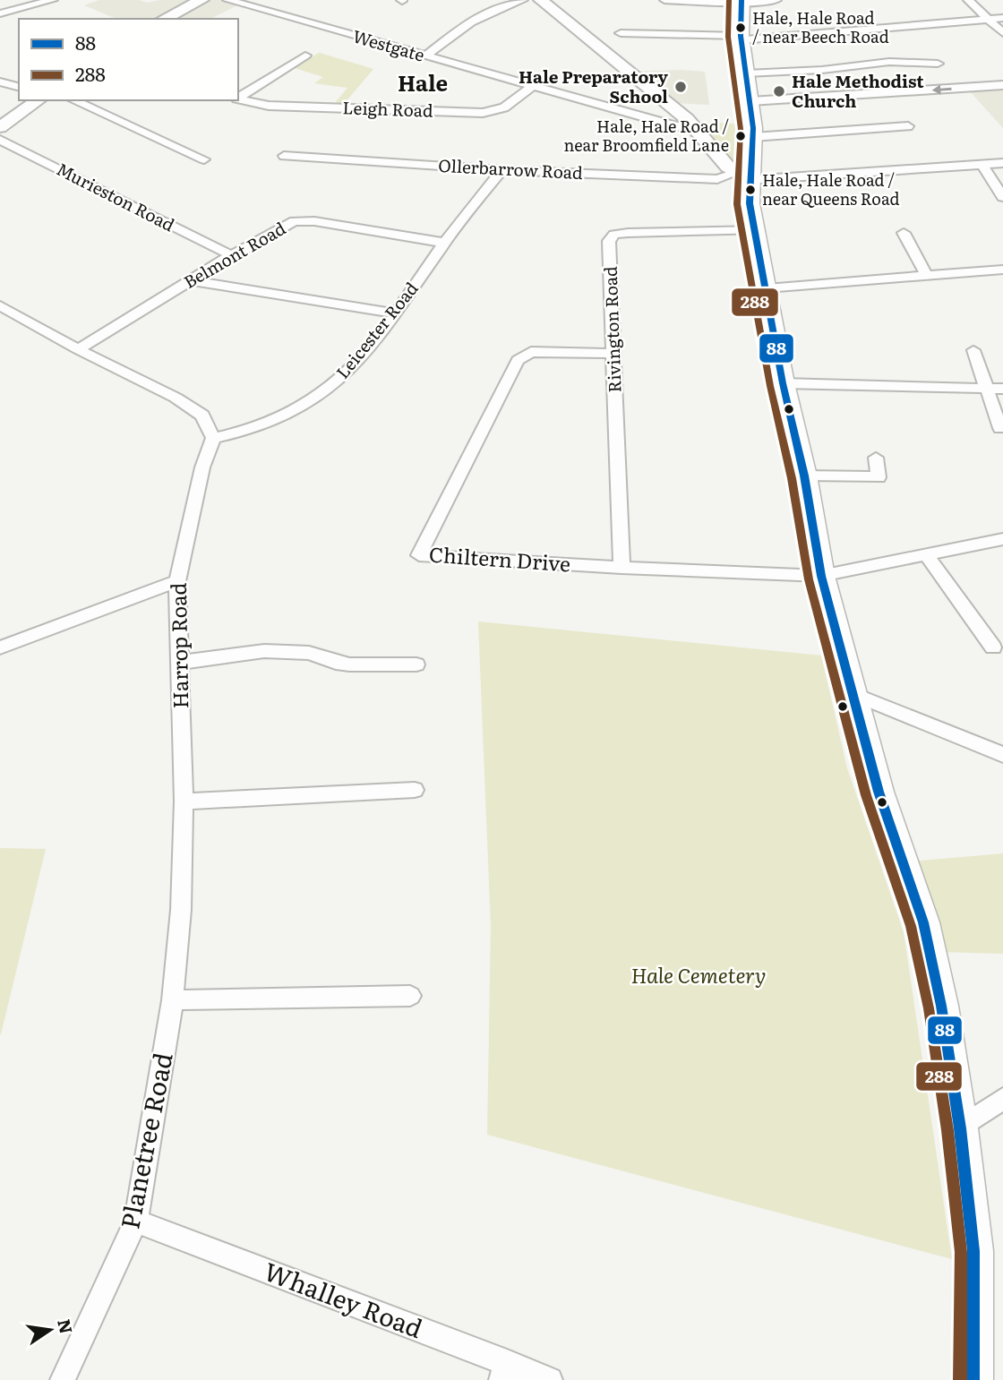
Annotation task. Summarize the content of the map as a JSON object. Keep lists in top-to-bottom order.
{
  "streets": {
    "street": [
      "Westgate",
      "Leigh Road",
      "Ollerbarrow Road",
      "Murieston Road",
      "Belmont Road",
      "Rivington Road",
      "Leicester Road",
      "Chiltern Drive",
      "Harrop Road",
      "Planetree Road",
      "Whalley Road"
    ]
  },
  "crossings": [
    ["Westgate", "Leigh Road"],
    ["Ollerbarrow Road", "Leicester Road"],
    ["Murieston Road", "Belmont Road"],
    ["Belmont Road", "Leicester Road"],
    ["Rivington Road", "Chiltern Drive"],
    ["Leicester Road", "Harrop Road"],
    ["Harrop Road", "Planetree Road"],
    ["Planetree Road", "Whalley Road"]
  ],
  "districts": ["Hale"],
  "parks": ["Hale Cemetery"],
  "places": [
    "Hale, Hale Road / near Beech Road",
    "Hale Preparatory School",
    "Hale Methodist Church",
    "Hale, Hale Road / near Broomfield Lane",
    "Hale, Hale Road / near Queens Road"
  ],
  "lines": ["transit line 88", "transit line 288"],
  "legend": ["88", "288"],
  "north": "right"
}
